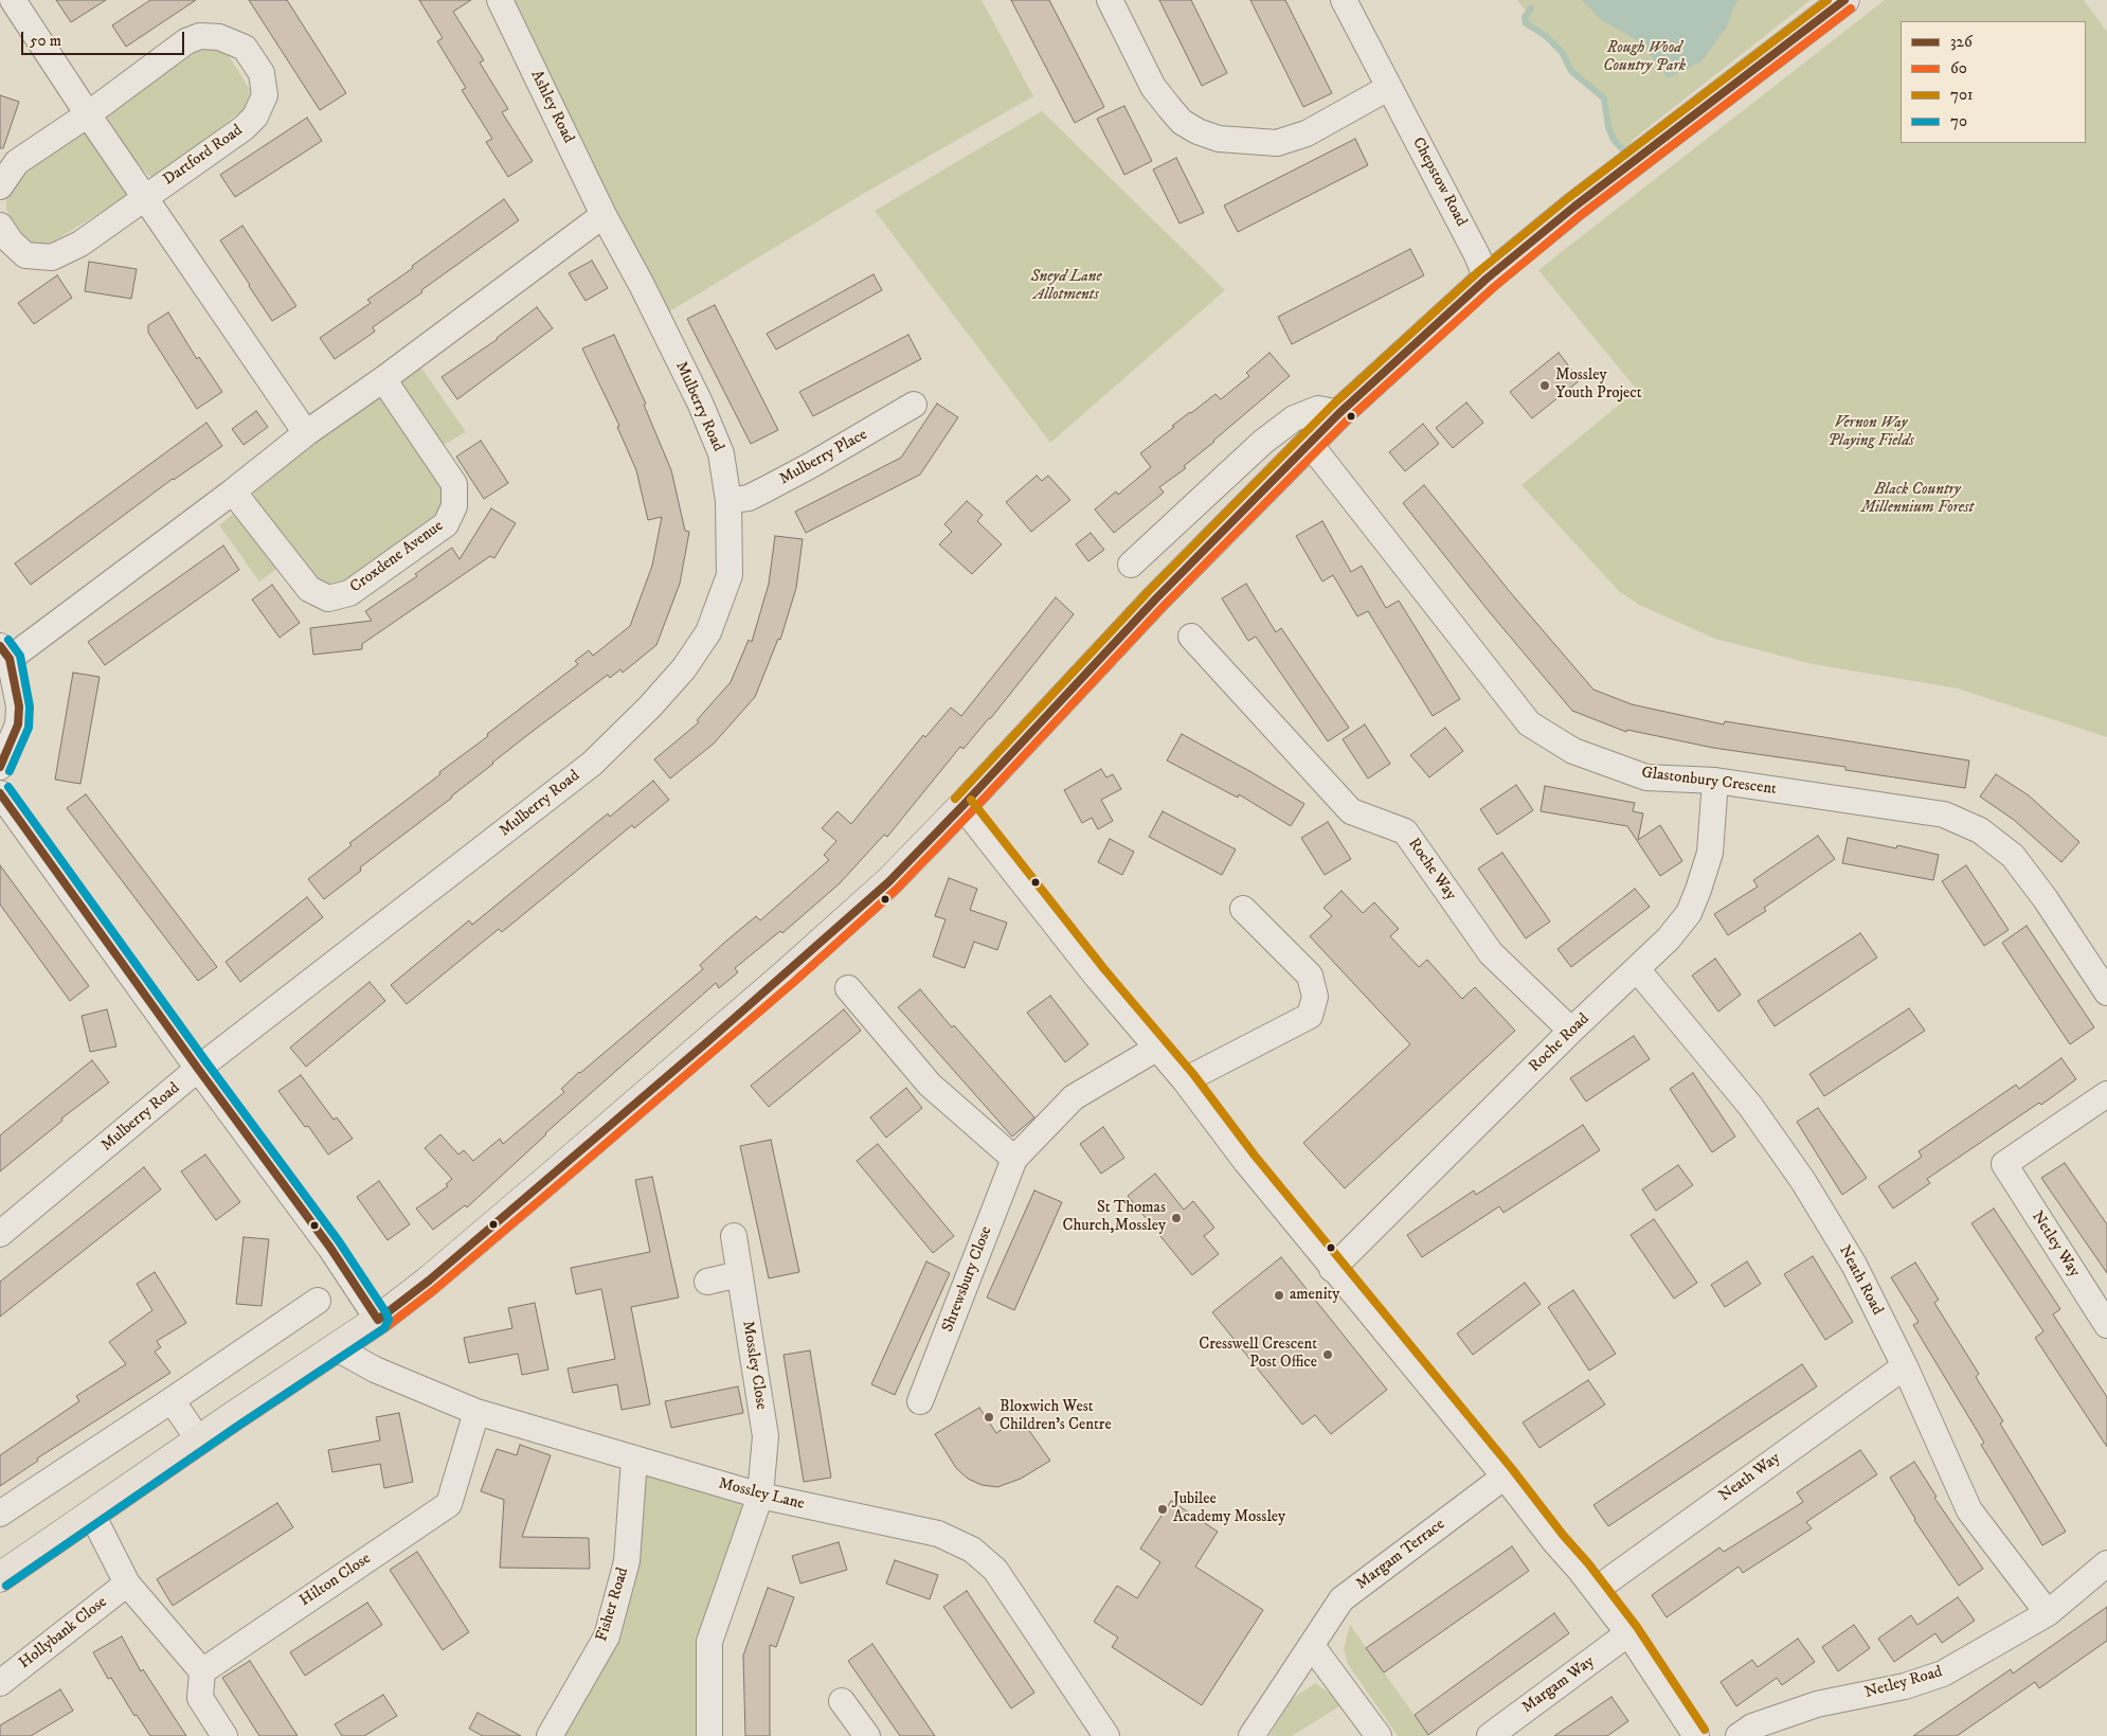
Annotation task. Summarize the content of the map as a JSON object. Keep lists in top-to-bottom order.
{
  "streets": {
    "street": [
      "Ashley Road",
      "Dartford Road",
      "Chepstow Road",
      "Mulberry Road",
      "Mulberry Place",
      "Croxdene Avenue",
      "Glastonbury Crescent",
      "Roche Way",
      "Roche Road",
      "Netley Way",
      "Shrewsbury Close",
      "Neath Road",
      "Mossley Close",
      "Neath Way",
      "Mossley Lane",
      "Margam Terrace",
      "Hilton Close",
      "Fisher Road",
      "Hollybank Close",
      "Netley Road",
      "Margam Way"
    ]
  },
  "crossings": [
    ["Ashley Road", "Mulberry Road"],
    ["Mulberry Road", "Mulberry Place"],
    ["Glastonbury Crescent", "Roche Road"],
    ["Roche Way", "Roche Road"],
    ["Roche Road", "Neath Road"],
    ["Neath Road", "Neath Way"],
    ["Neath Road", "Netley Road"],
    ["Mossley Close", "Mossley Lane"],
    ["Mossley Lane", "Hilton Close"],
    ["Mossley Lane", "Fisher Road"]
  ],
  "parks": [
    "Rough Wood Country Park",
    "Sneyd Lane Allotments",
    "Vernon Way Playing Fields",
    "Black Country Millennium Forest"
  ],
  "places": [
    "Mossley Youth Project",
    "St Thomas Church,Mossley",
    "amenity",
    "Cresswell Crescent Post Office",
    "Bloxwich West Children's Centre",
    "Jubilee Academy Mossley"
  ],
  "lines": [
    "transit line 326",
    "transit line 701",
    "transit line 60",
    "transit line 70"
  ],
  "legend": [
    "326",
    "60",
    "701",
    "70"
  ],
  "scale_bar": "50 m"
}
